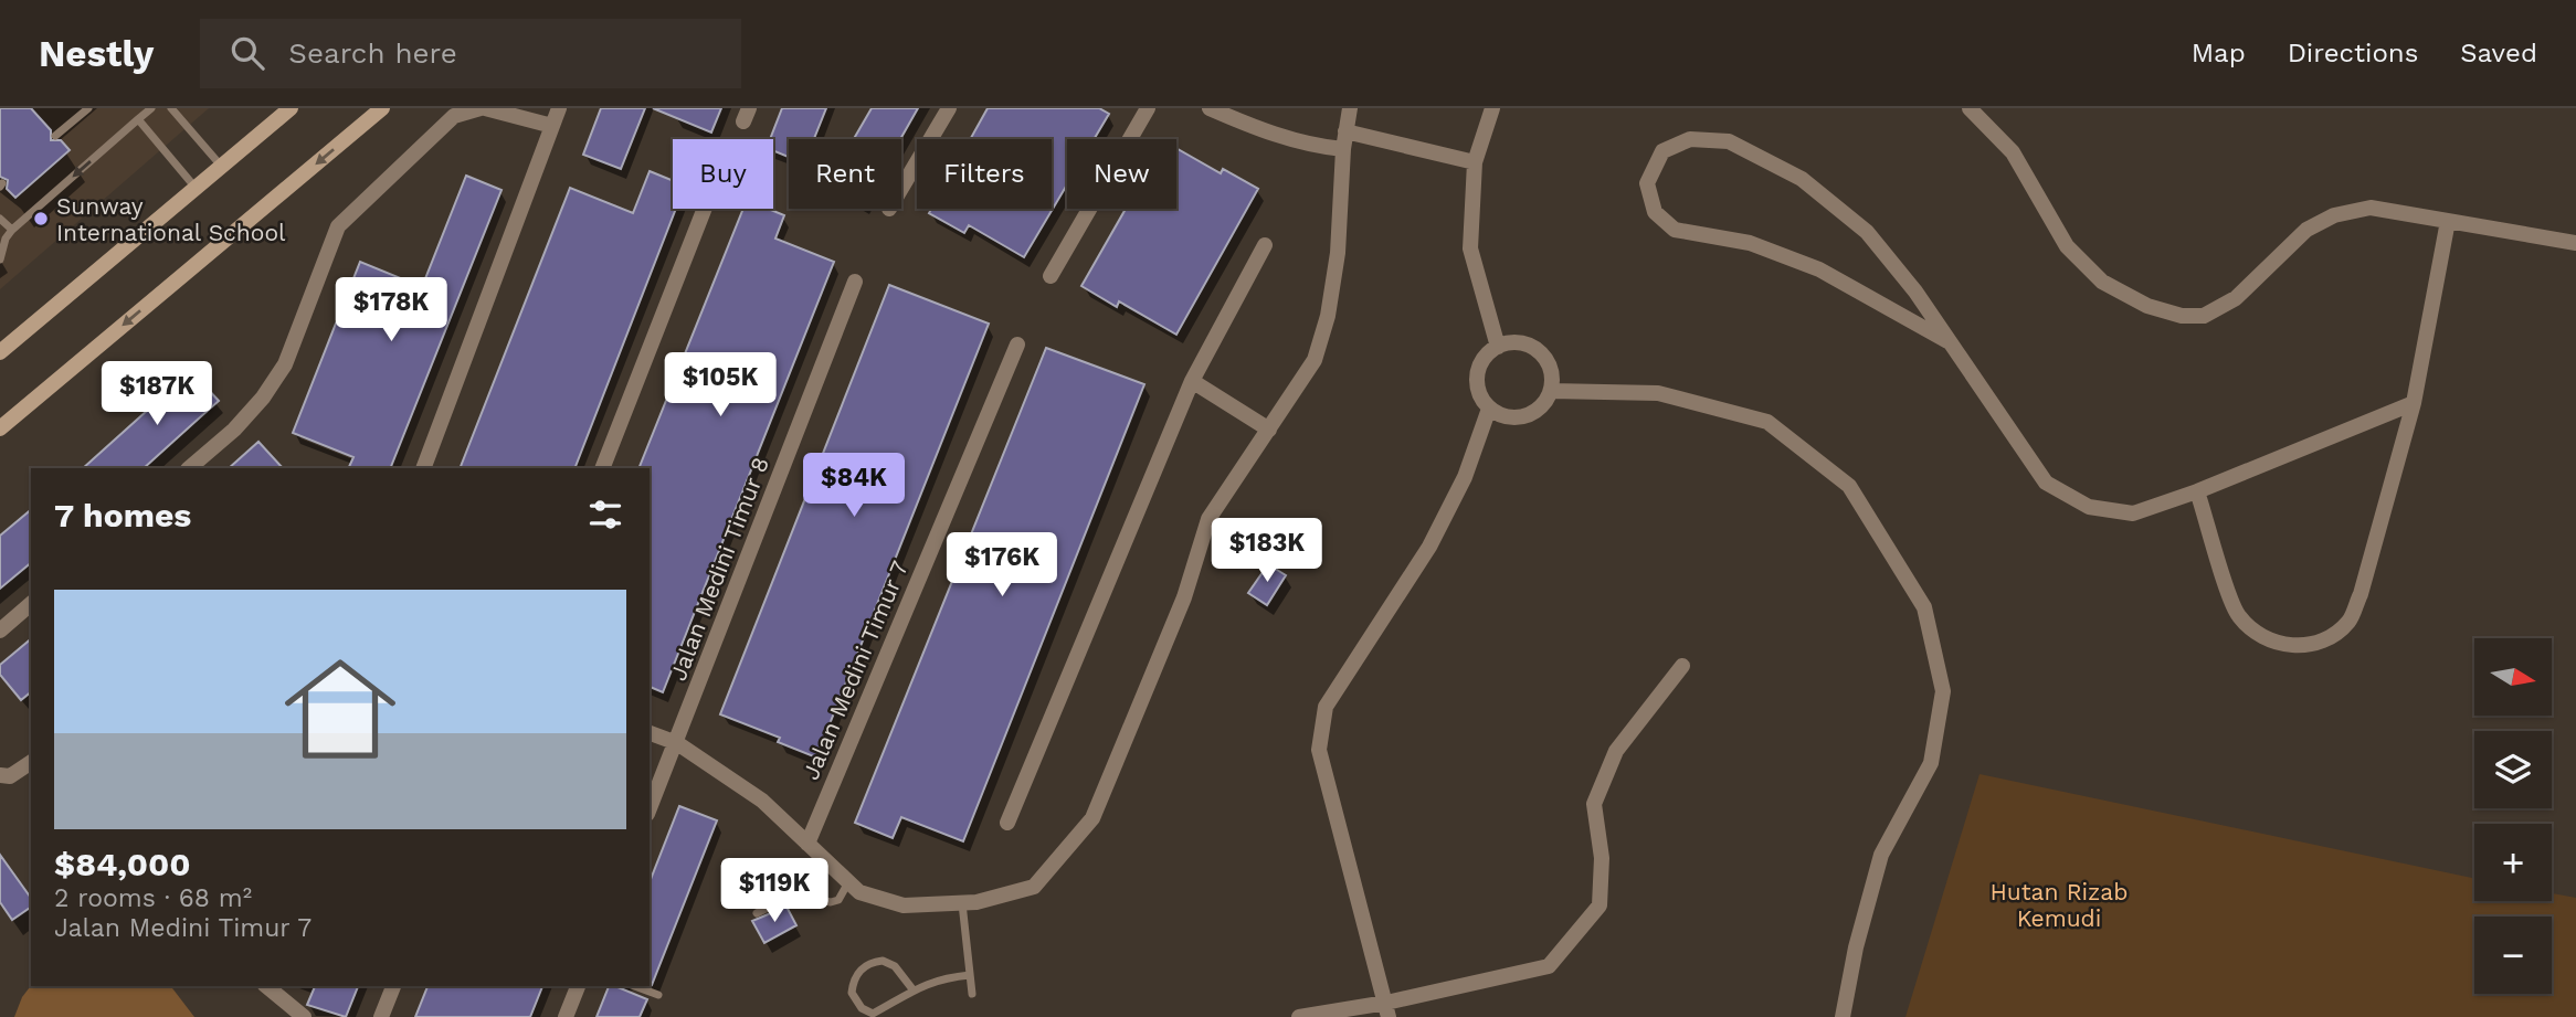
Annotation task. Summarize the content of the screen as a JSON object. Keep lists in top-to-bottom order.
{
  "streets": {
    "street": ["Jalan Medini Timur 8", "Jalan Medini Timur 7"]
  },
  "parks": ["Hutan Rizab Kemudi"],
  "places": ["Sunway International School"],
  "north": "right",
  "page": {
    "header": "Nestly",
    "search": "Search here",
    "nav": ["Map", "Directions", "Saved"],
    "chip": [
      "Buy",
      "Rent",
      "Filters",
      "New"
    ],
    "price": [
      "$178K",
      "$105K",
      "$187K",
      "$84K",
      "$183K",
      "$176K",
      "$119K"
    ],
    "heading": "7 homes",
    "list": [
      {
        "name": "$84,000",
        "note": "2 rooms · 68 m² · Jalan Medini Timur 7"
      }
    ],
    "map_buttons": ["+", "−"]
  }
}
